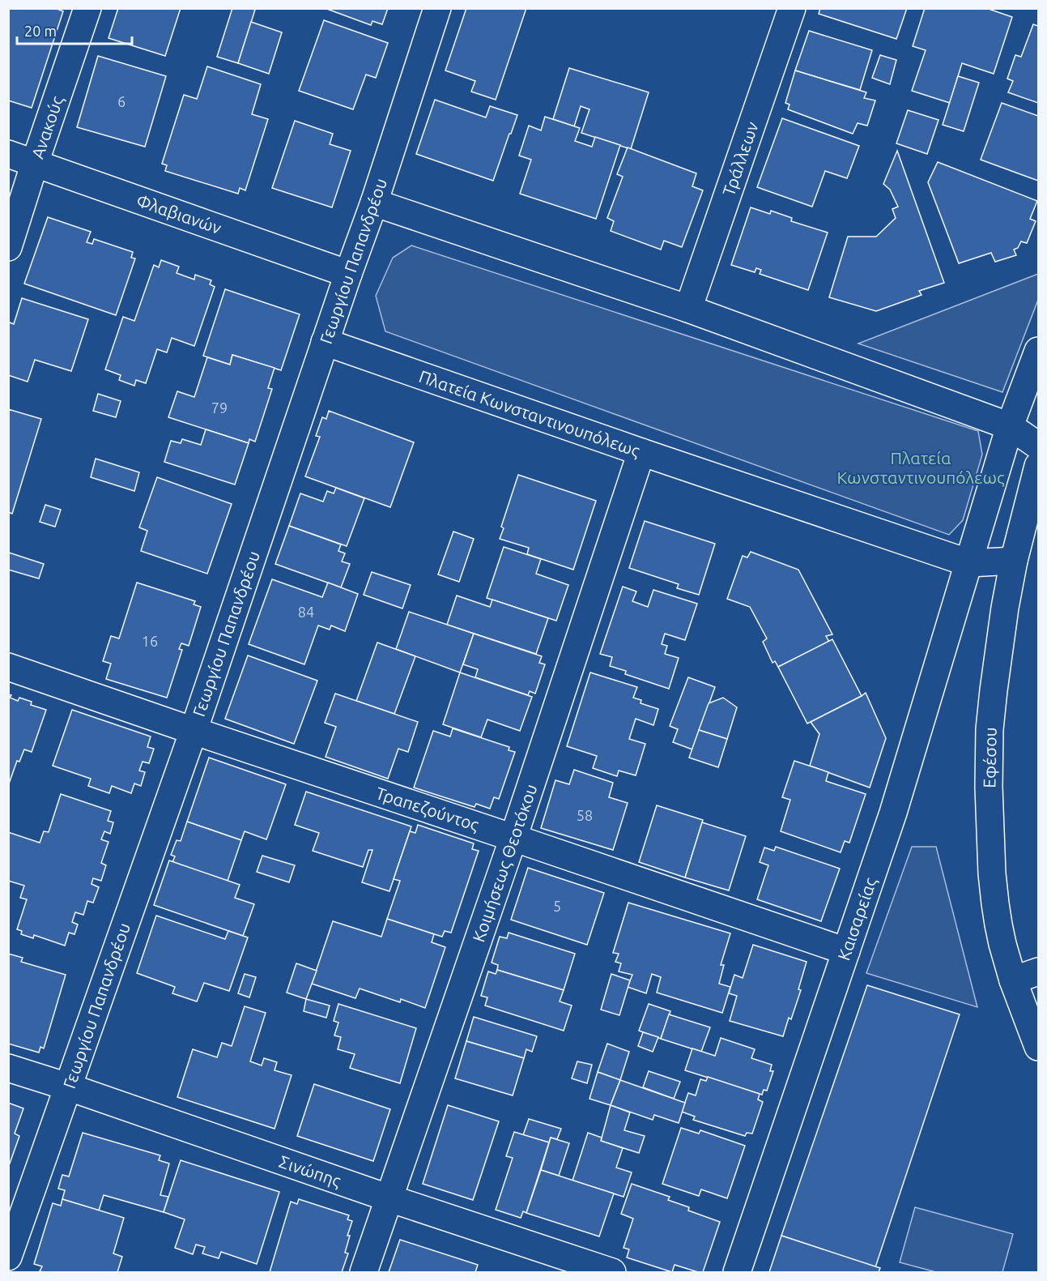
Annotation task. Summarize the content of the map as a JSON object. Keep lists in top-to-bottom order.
{
  "streets": {
    "street": [
      "Ανακούς",
      "Τράλλεων",
      "Φλαβιανών",
      "Γεωργίου Παπανδρέου",
      "Πλατεία Κωνσταντινουπόλεως",
      "Εφέσου",
      "Τραπεζούντος",
      "Κοιμήσεως Θεοτόκου",
      "Καισαρείας",
      "Σινώπης"
    ]
  },
  "crossings": [
    ["Ανακούς", "Φλαβιανών"],
    ["Φλαβιανών", "Γεωργίου Παπανδρέου"],
    ["Γεωργίου Παπανδρέου", "Πλατεία Κωνσταντινουπόλεως"],
    ["Γεωργίου Παπανδρέου", "Τραπεζούντος"],
    ["Γεωργίου Παπανδρέου", "Σινώπης"],
    ["Πλατεία Κωνσταντινουπόλεως", "Εφέσου"],
    ["Πλατεία Κωνσταντινουπόλεως", "Κοιμήσεως Θεοτόκου"],
    ["Πλατεία Κωνσταντινουπόλεως", "Καισαρείας"],
    ["Τραπεζούντος", "Κοιμήσεως Θεοτόκου"],
    ["Τραπεζούντος", "Καισαρείας"],
    ["Κοιμήσεως Θεοτόκου", "Σινώπης"]
  ],
  "parks": ["Πλατεία Κωνσταντινουπόλεως"],
  "house_numbers": [
    "6",
    "79",
    "84",
    "16",
    "58",
    "5"
  ],
  "scale_bar": "20 m"
}
